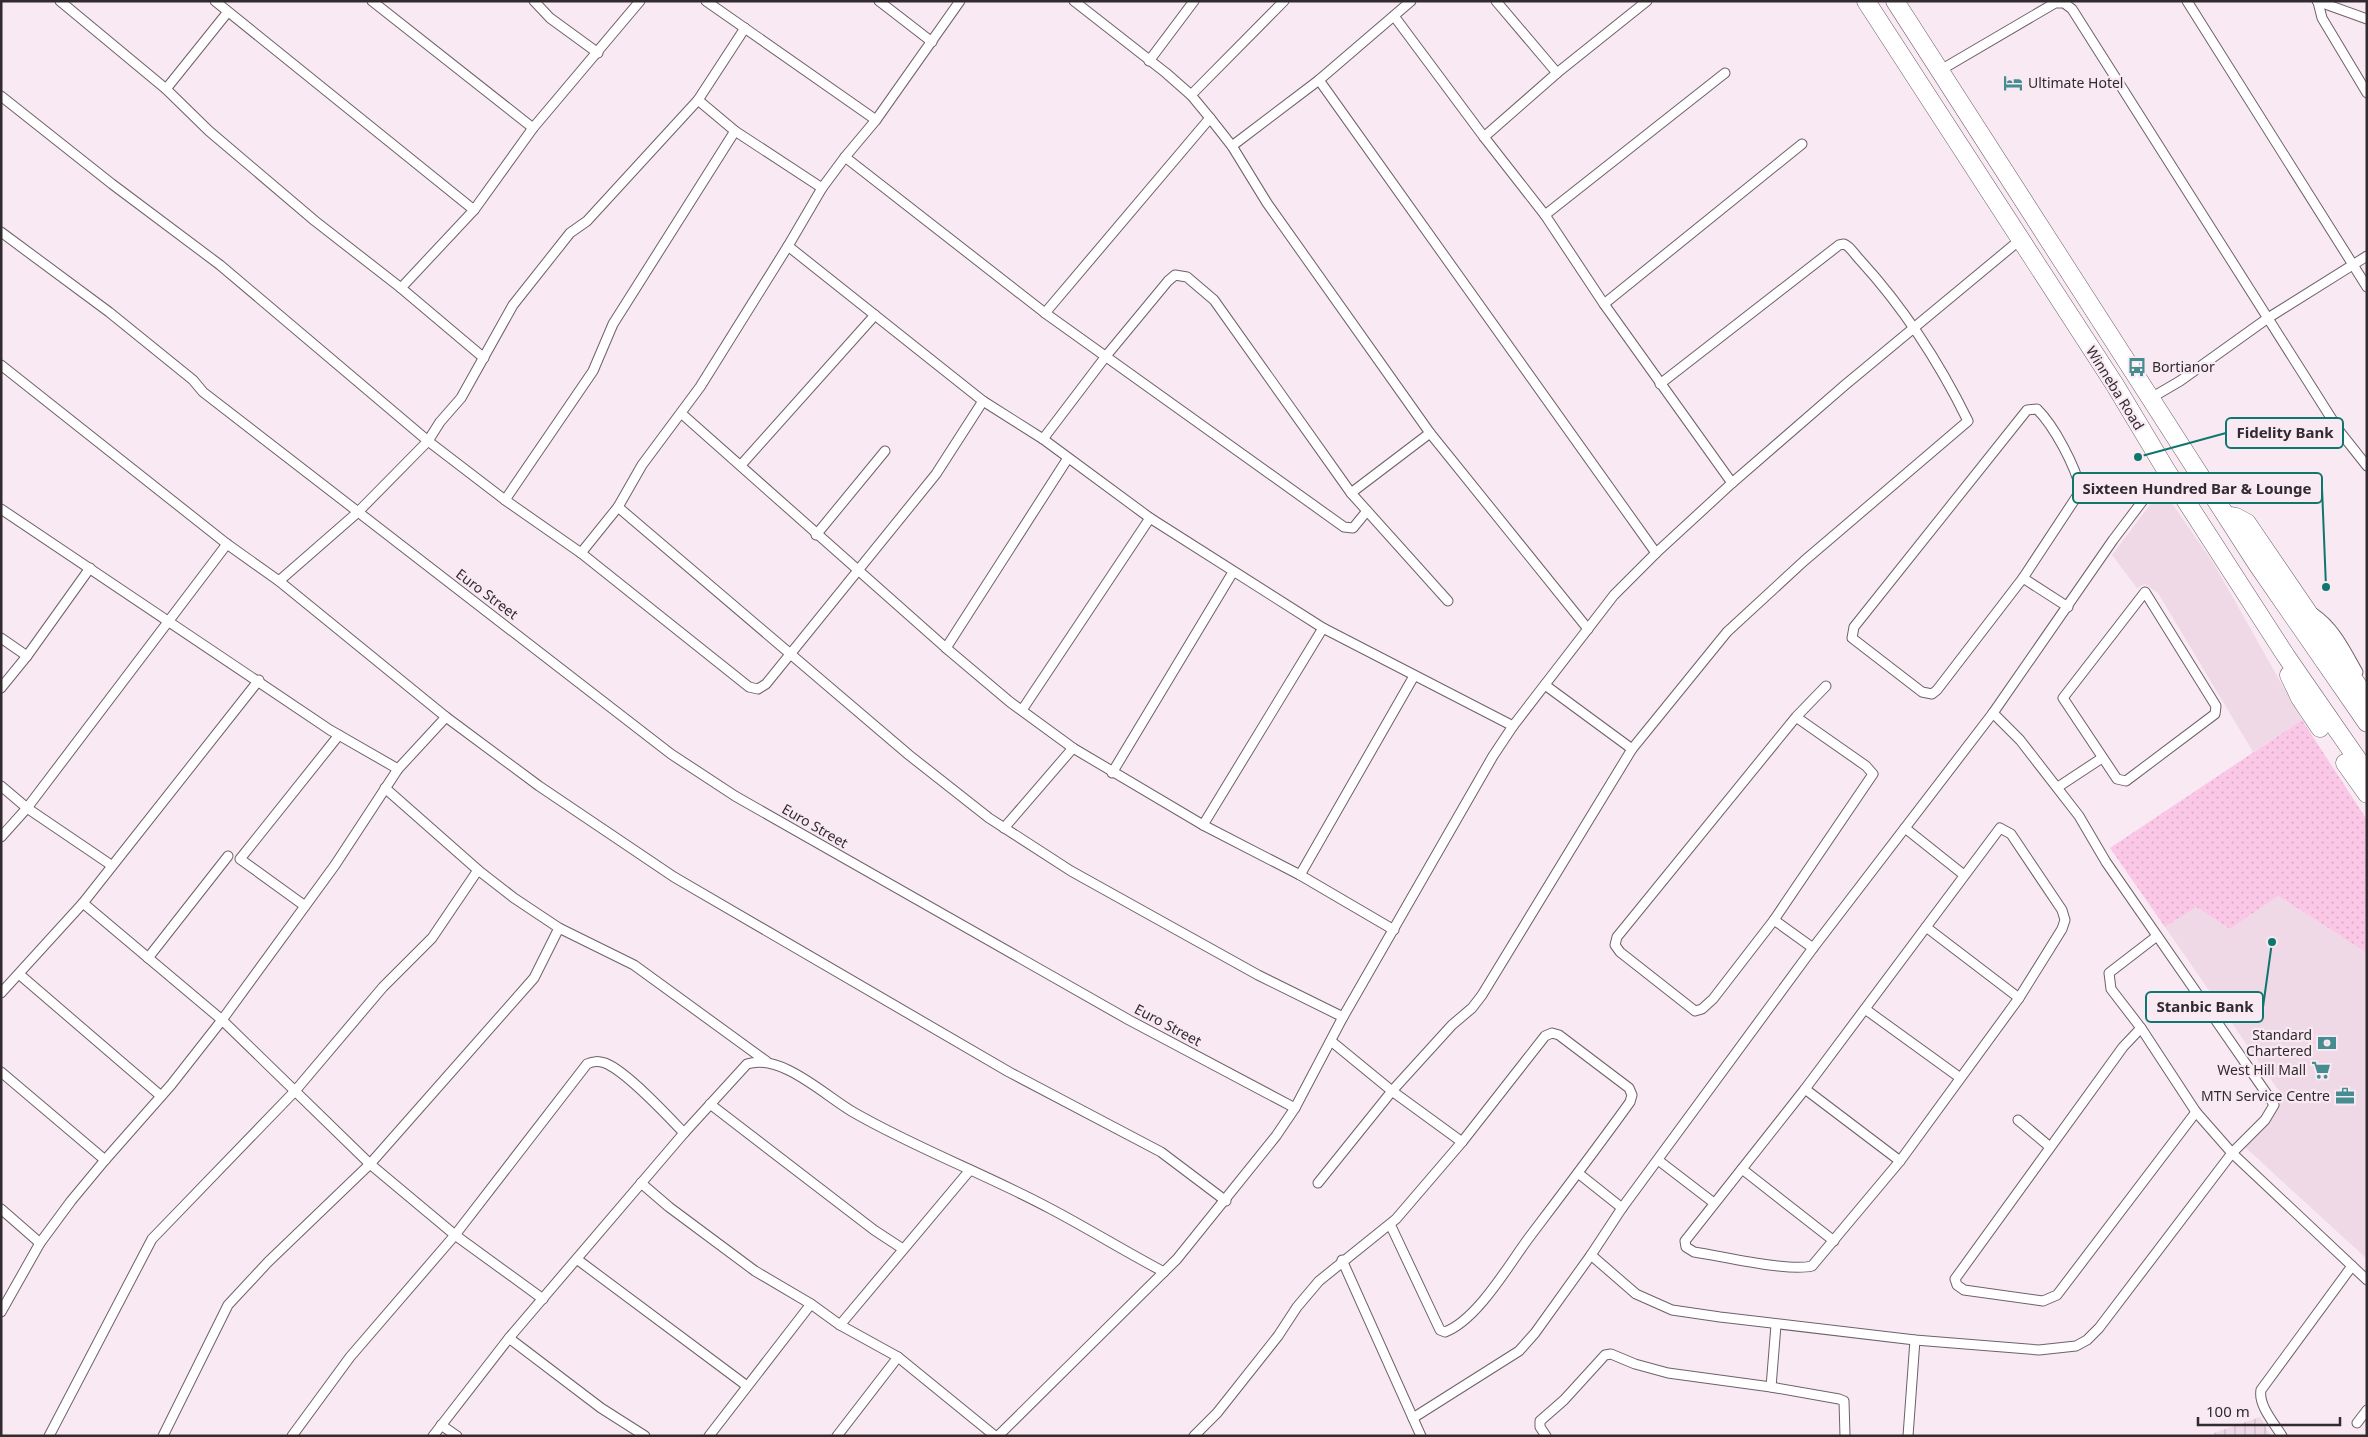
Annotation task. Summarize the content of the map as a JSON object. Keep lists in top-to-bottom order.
{
  "streets": {
    "highway": ["Winneba Road"],
    "street": ["Euro Street"]
  },
  "places": {
    "hotel": ["Ultimate Hotel"],
    "bus stop": ["Bortianor"],
    "other": ["Fidelity Bank", "Sixteen Hundred Bar & Lounge", "Stanbic Bank"],
    "bank": ["Standard Chartered"],
    "supermarket": ["West Hill Mall"],
    "office": ["MTN Service Centre"]
  },
  "scale_bar": "100 m"
}
